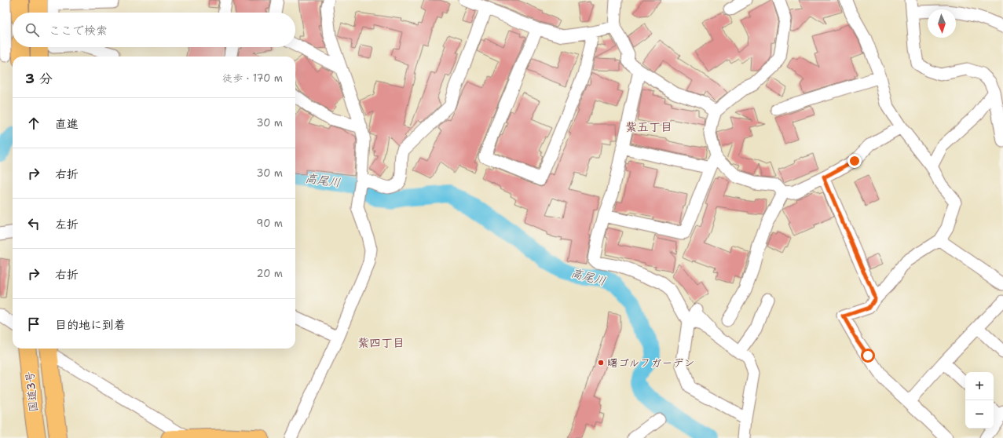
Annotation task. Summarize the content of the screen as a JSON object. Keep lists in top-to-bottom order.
{
  "streets": {
    "highway": ["国道3号"]
  },
  "districts": ["紫五丁目", "紫四丁目"],
  "water": ["高尾川"],
  "places": ["曙ゴルフガーデン"],
  "north": "bottom",
  "page": {
    "search": "ここで検索",
    "heading": ["3 分", "徒歩 · 170 m"],
    "list": [
      ["直進", "30 m"],
      ["右折", "30 m"],
      ["左折", "90 m"],
      ["右折", "20 m"],
      "目的地に到着"
    ],
    "map_buttons": ["+", "−"]
  }
}
